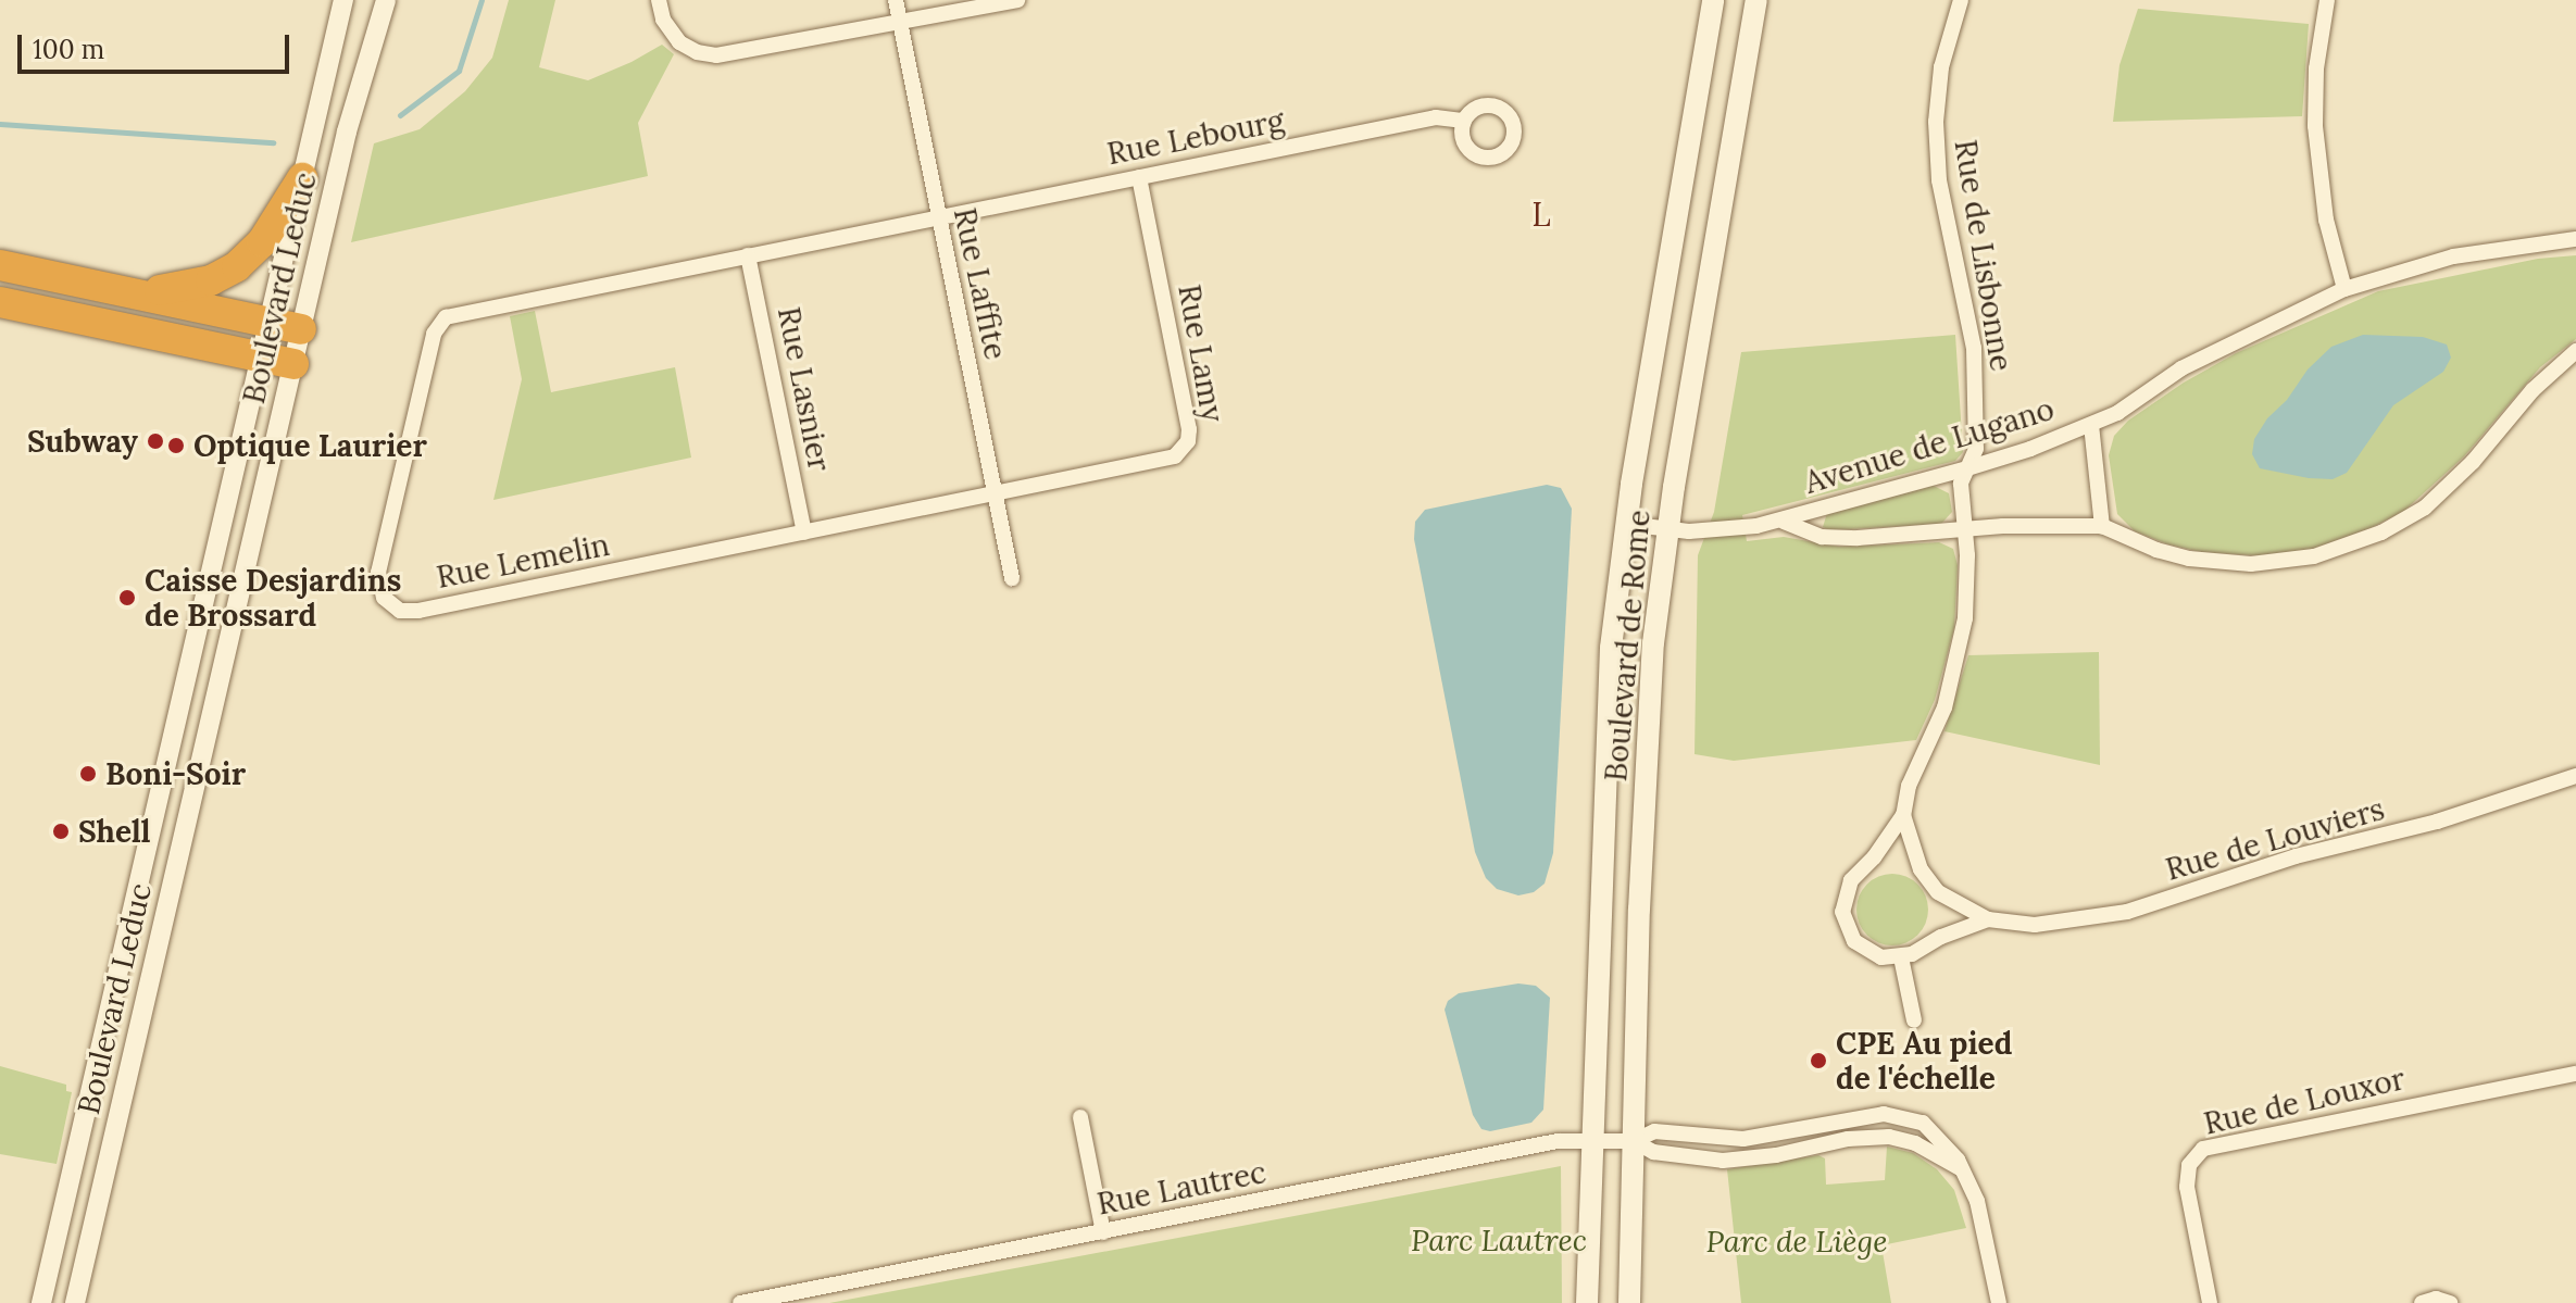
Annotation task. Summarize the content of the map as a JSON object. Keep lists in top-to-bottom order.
{
  "streets": {
    "main road": ["Boulevard de Rome"],
    "street": [
      "Rue Lebourg",
      "Rue de Lisbonne",
      "Rue Laffite",
      "Boulevard Leduc",
      "Rue Lamy",
      "Rue Lasnier",
      "Avenue de Lugano",
      "Rue Lemelin",
      "Rue de Louviers",
      "Rue de Louxor",
      "Rue Lautrec"
    ]
  },
  "crossings": [
    ["Rue Lebourg", "Rue Laffite"],
    ["Rue Lebourg", "Rue Lamy"],
    ["Rue Lebourg", "Rue Lemelin"],
    ["Rue de Lisbonne", "Avenue de Lugano"],
    ["Rue Laffite", "Rue Lamy"],
    ["Rue Laffite", "Rue Lemelin"],
    ["Rue Lamy", "Rue Lemelin"],
    ["Rue Lasnier", "Rue Lemelin"],
    ["Avenue de Lugano", "Boulevard de Rome"],
    ["Boulevard de Rome", "Rue Lautrec"]
  ],
  "districts": ["L"],
  "parks": ["Parc Lautrec", "Parc de Liège"],
  "places": [
    "Subway",
    "Optique Laurier",
    "Caisse Desjardins de Brossard",
    "Boni-Soir",
    "Shell",
    "CPE Au pied de l'échelle"
  ],
  "scale_bar": "100 m"
}
